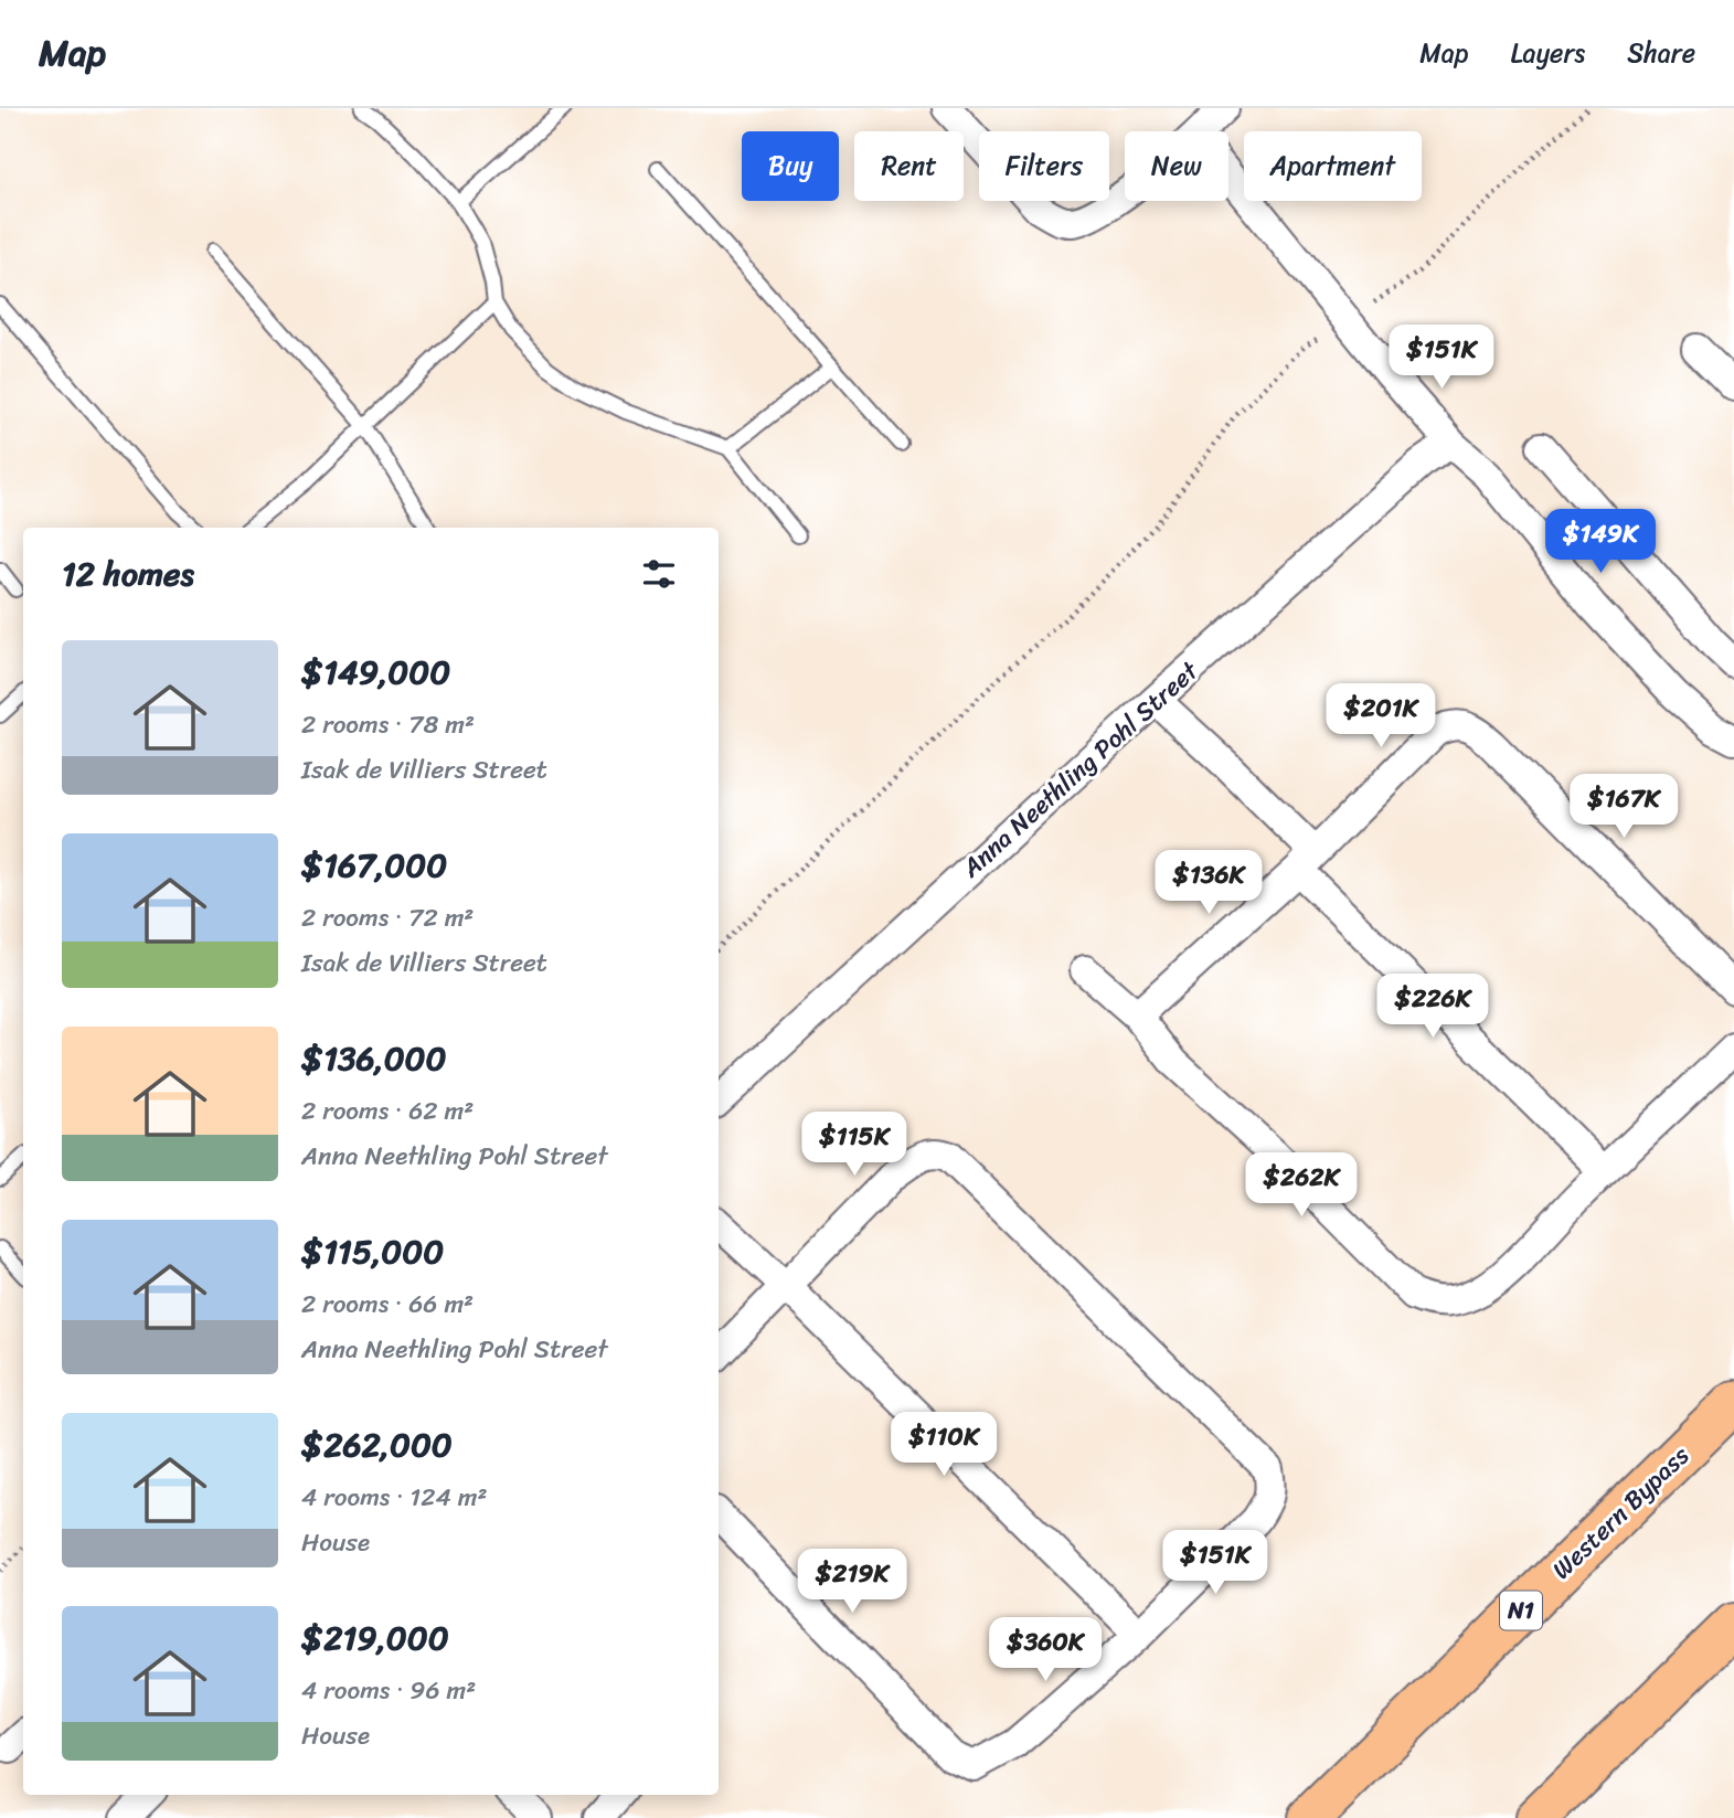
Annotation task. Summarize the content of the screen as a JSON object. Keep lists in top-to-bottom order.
{
  "streets": {
    "highway": ["Western Bypass", "N1"],
    "street": ["Anna Neethling Pohl Street"]
  },
  "page": {
    "header": "Map",
    "nav": ["Map", "Layers", "Share"],
    "chip": [
      "Buy",
      "Rent",
      "Filters",
      "New",
      "Apartment"
    ],
    "price": [
      "$151K",
      "$149K",
      "$201K",
      "$167K",
      "$136K",
      "$226K",
      "$115K",
      "$262K",
      "$110K",
      "$151K",
      "$219K",
      "$360K"
    ],
    "heading": "12 homes",
    "list": [
      {
        "name": "$149,000",
        "note": "2 rooms · 78 m² · Isak de Villiers Street"
      },
      {
        "name": "$167,000",
        "note": "2 rooms · 72 m² · Isak de Villiers Street"
      },
      {
        "name": "$136,000",
        "note": "2 rooms · 62 m² · Anna Neethling Pohl Street"
      },
      {
        "name": "$115,000",
        "note": "2 rooms · 66 m² · Anna Neethling Pohl Street"
      },
      {
        "name": "$262,000",
        "note": "4 rooms · 124 m² · House"
      },
      {
        "name": "$219,000",
        "note": "4 rooms · 96 m² · House"
      }
    ]
  }
}
